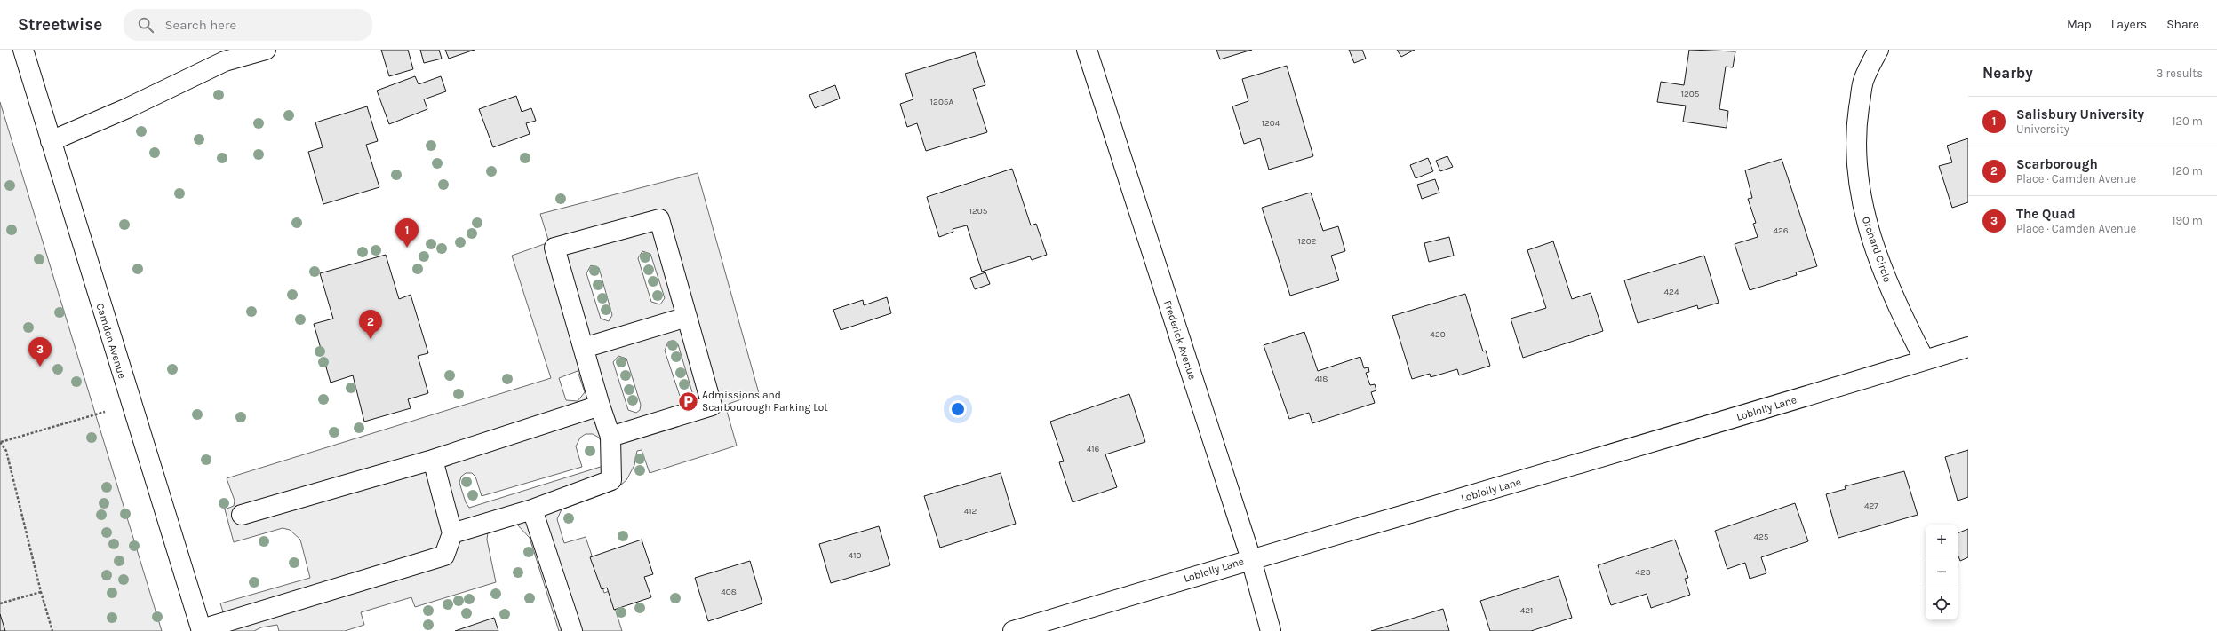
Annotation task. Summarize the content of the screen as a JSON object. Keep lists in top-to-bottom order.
{
  "streets": {
    "street": [
      "Orchard Circle",
      "Frederick Avenue",
      "Camden Avenue",
      "Loblolly Lane"
    ]
  },
  "crossings": [
    ["Orchard Circle", "Loblolly Lane"],
    ["Frederick Avenue", "Loblolly Lane"]
  ],
  "places": {
    "parking": ["Admissions and Scarbourough Parking Lot"]
  },
  "house_numbers": [
    "1205",
    "1205A",
    "1204",
    "1205",
    "426",
    "1202",
    "424",
    "420",
    "418",
    "416",
    "427",
    "412",
    "425",
    "410",
    "423",
    "408",
    "421"
  ],
  "page": {
    "header": "Streetwise",
    "search": "Search here",
    "nav": ["Map", "Layers", "Share"],
    "heading": ["Nearby", "3 results"],
    "list": [
      {
        "mark": "1",
        "name": "Salisbury University",
        "note": "University",
        "value": "120 m"
      },
      {
        "mark": "2",
        "name": "Scarborough",
        "note": "Place · Camden Avenue",
        "value": "120 m"
      },
      {
        "mark": "3",
        "name": "The Quad",
        "note": "Place · Camden Avenue",
        "value": "190 m"
      }
    ],
    "pins": ["1", "2", "3"],
    "map_buttons": ["+", "−"]
  }
}
